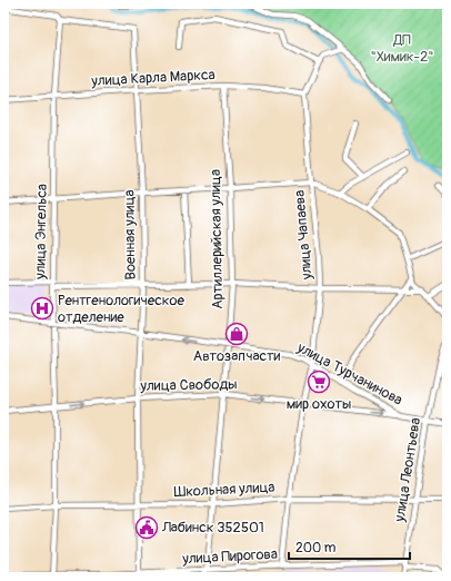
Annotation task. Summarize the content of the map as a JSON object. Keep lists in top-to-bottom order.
{
  "streets": {
    "street": [
      "улица Карла Маркса",
      "улица Энгельса",
      "Военная улица",
      "улица Чапаева",
      "Артиллерийская улица",
      "улица Турчанинова",
      "улица Свободы",
      "улица Леонтьева",
      "Школьная улица",
      "улица Пирогова"
    ]
  },
  "crossings": [
    ["улица Карла Маркса", "улица Энгельса"],
    ["улица Карла Маркса", "Военная улица"],
    ["улица Карла Маркса", "улица Чапаева"],
    ["улица Карла Маркса", "Артиллерийская улица"],
    ["улица Энгельса", "Военная улица"],
    ["улица Энгельса", "улица Турчанинова"],
    ["улица Энгельса", "улица Свободы"],
    ["улица Энгельса", "Школьная улица"],
    ["улица Энгельса", "улица Пирогова"],
    ["Военная улица", "улица Турчанинова"],
    ["Военная улица", "улица Свободы"],
    ["Военная улица", "Школьная улица"],
    ["Военная улица", "улица Пирогова"],
    ["улица Чапаева", "улица Турчанинова"],
    ["улица Чапаева", "улица Свободы"],
    ["улица Чапаева", "Школьная улица"],
    ["улица Чапаева", "улица Пирогова"],
    ["Артиллерийская улица", "улица Турчанинова"],
    ["Артиллерийская улица", "улица Свободы"],
    ["Артиллерийская улица", "Школьная улица"],
    ["Артиллерийская улица", "улица Пирогова"],
    ["улица Турчанинова", "улица Свободы"],
    ["улица Турчанинова", "улица Леонтьева"],
    ["улица Леонтьева", "Школьная улица"],
    ["улица Леонтьева", "улица Пирогова"]
  ],
  "one_way": ["улица Свободы"],
  "parks": ["ДП \"Химик-2\""],
  "places": {
    "hospital": ["Рентгенологическое отделение"],
    "shop": ["Автозапчасти"],
    "supermarket": ["мир охоты"],
    "public building": ["Лабинск 352501"]
  },
  "scale_bar": "200 m"
}
